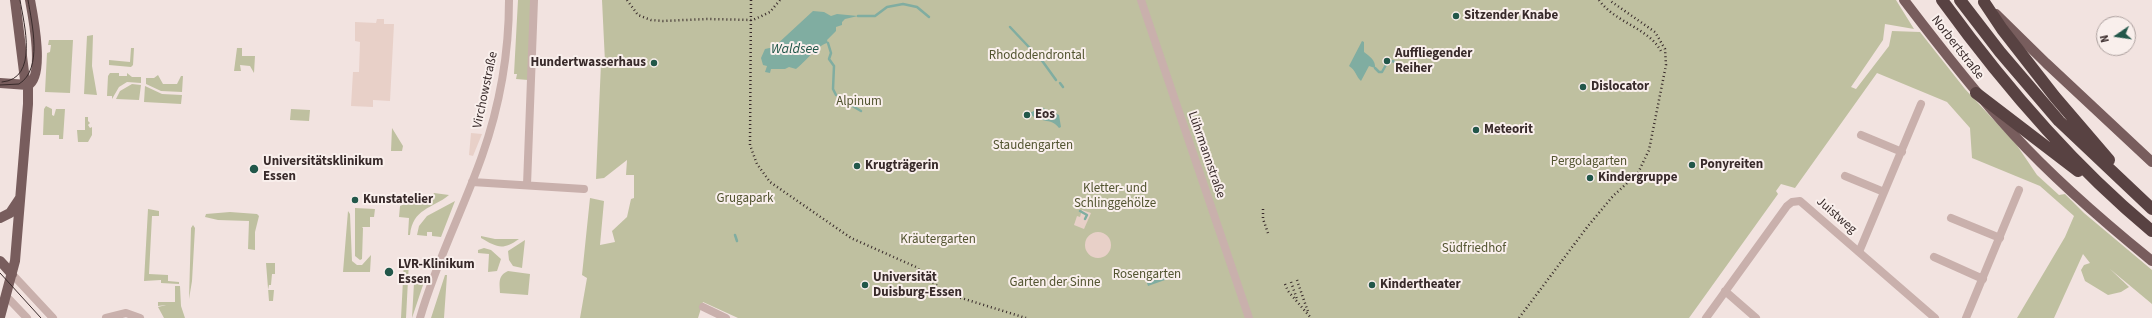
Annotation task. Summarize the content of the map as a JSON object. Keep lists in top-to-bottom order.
{
  "streets": {
    "main road": ["Norbertstraße"],
    "street": ["Virchowstraße", "Lührmannstraße", "Juistweg"]
  },
  "water": ["Waldsee"],
  "parks": [
    "Rhododendrontal",
    "Alpinum",
    "Staudengarten",
    "Pergolagarten",
    "Kletter- und Schlinggehölze",
    "Grugapark",
    "Kräutergarten",
    "Südfriedhof",
    "Rosengarten",
    "Garten der Sinne"
  ],
  "places": [
    "Sitzender Knabe",
    "Auffliegender Reiher",
    "Hundertwasserhaus",
    "Dislocator",
    "Eos",
    "Meteorit",
    "Ponyreiten",
    "Krugträgerin",
    "Universitätsklinikum Essen",
    "Kindergruppe",
    "Kunstatelier",
    "LVR-Klinikum Essen",
    "Universität Duisburg-Essen",
    "Kindertheater"
  ],
  "north": "left"
}
